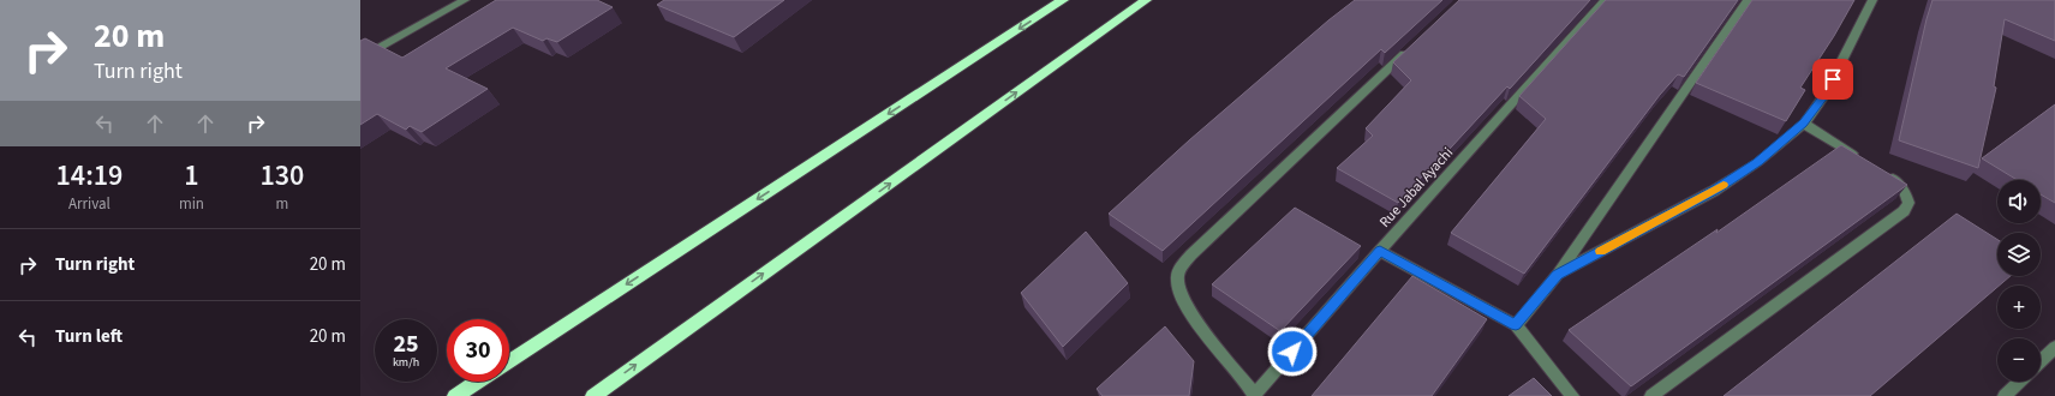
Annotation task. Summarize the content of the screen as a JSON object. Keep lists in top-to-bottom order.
{
  "streets": {
    "street": ["Rue Jabal Ayachi"]
  },
  "page": {
    "turn": ["20 m", "Turn right"],
    "eta": [
      "14:19",
      "Arrival",
      "1",
      "min",
      "130",
      "m"
    ],
    "map_buttons": ["+", "−"],
    "list": [
      {
        "name": "Turn right",
        "value": "20 m"
      },
      {
        "name": "Turn left",
        "value": "20 m"
      }
    ],
    "speed": "25 km/h",
    "limit": "30"
  }
}
